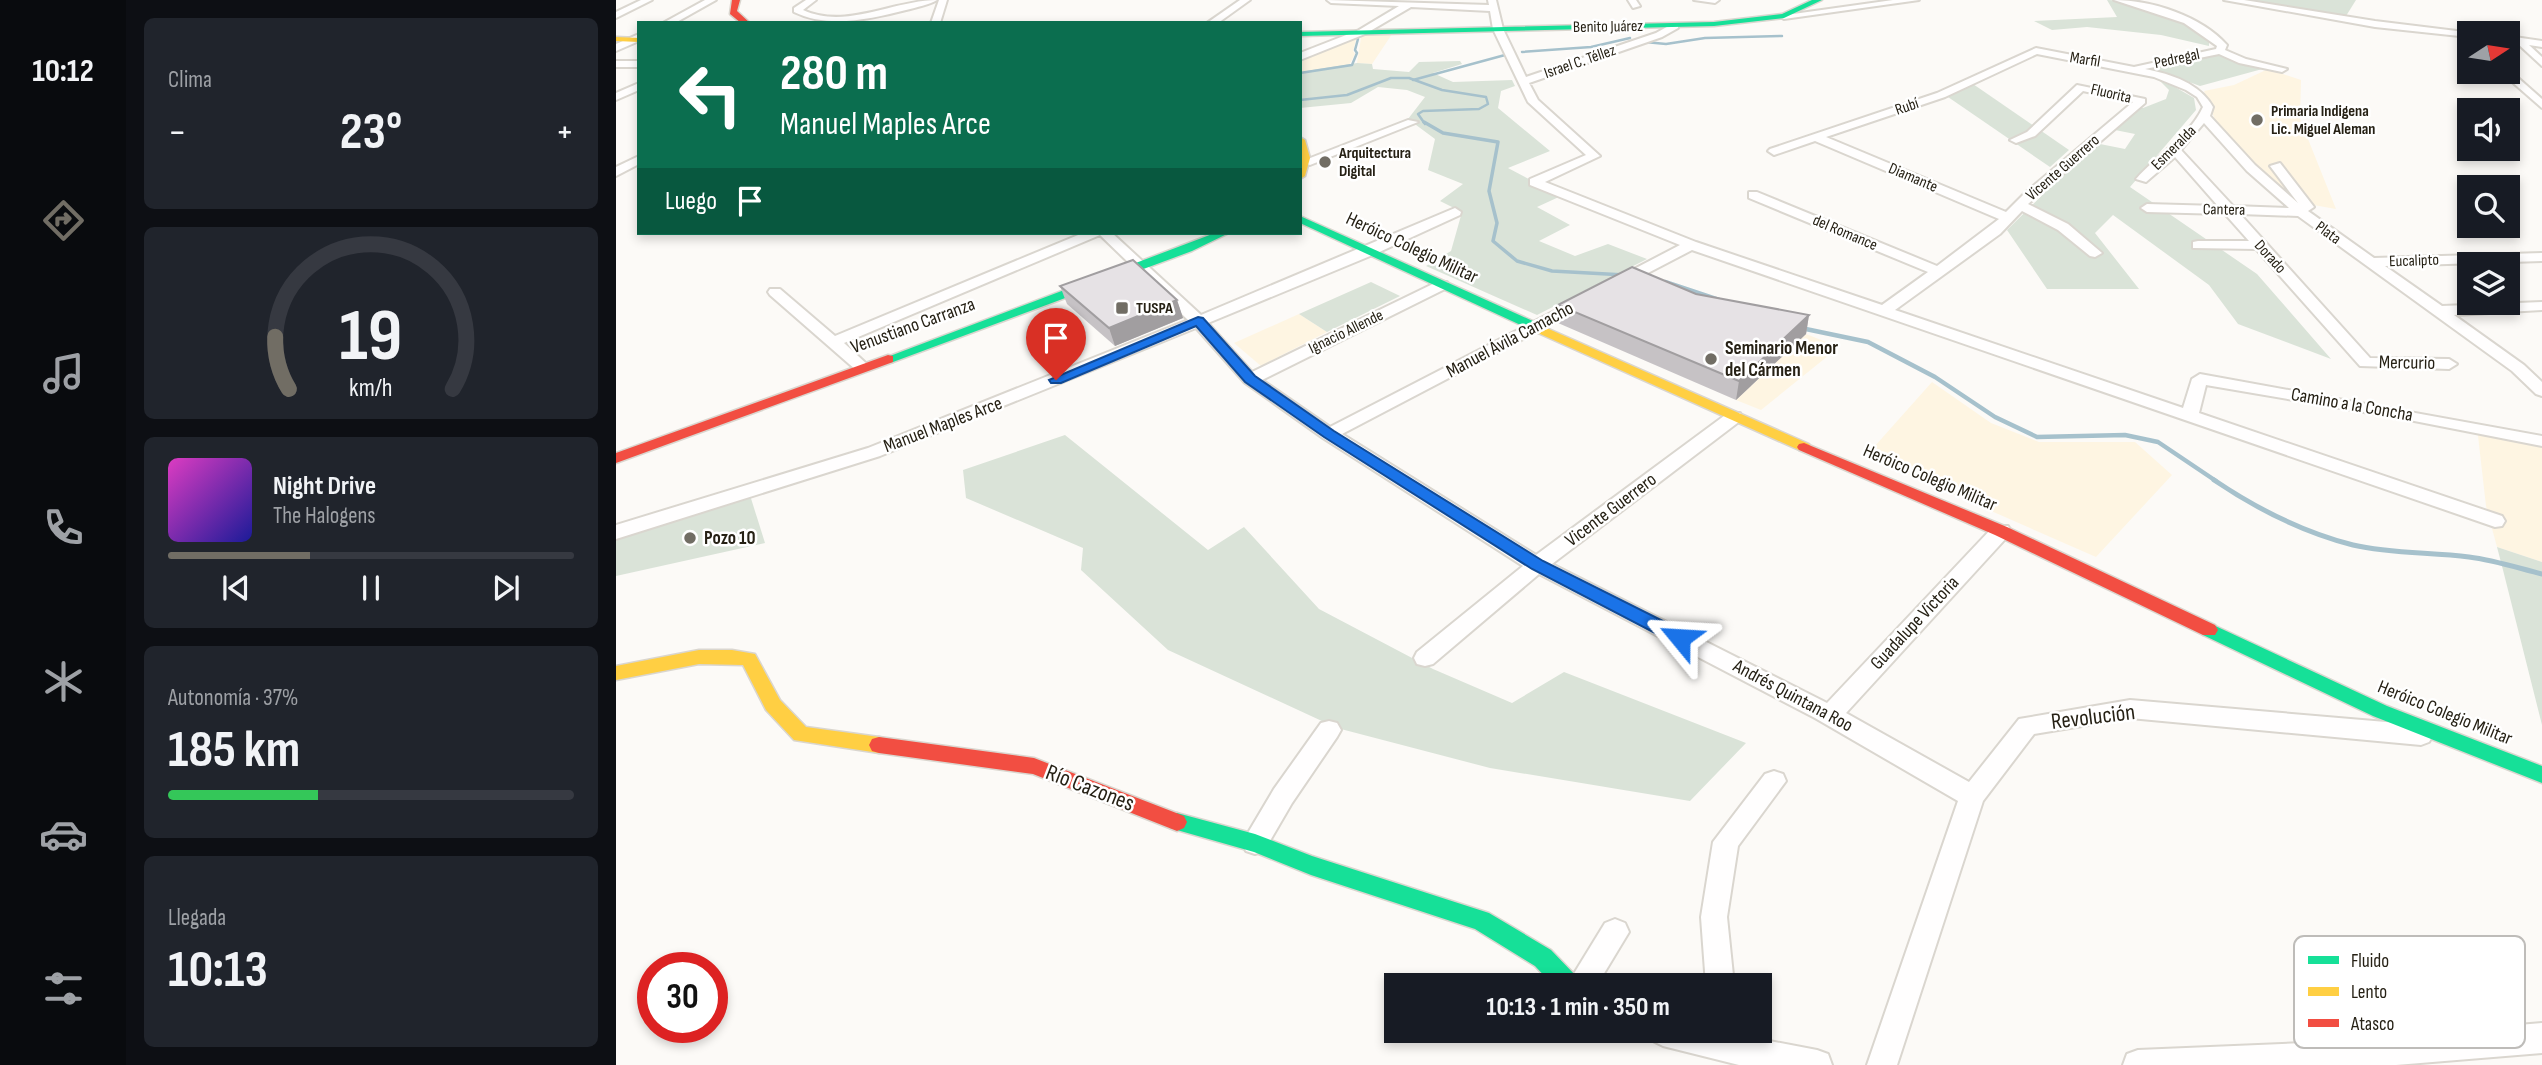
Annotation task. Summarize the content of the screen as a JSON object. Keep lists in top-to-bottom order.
{
  "streets": {
    "street": [
      "Benito Juárez",
      "Pedregal",
      "Marfil",
      "Israel C. Téllez",
      "Fluorita",
      "Rubí",
      "Esmeralda",
      "Vicente Guerrero",
      "Diamante",
      "Cantera",
      "del Romance",
      "Plata",
      "Heróico Colegio Militar",
      "Dorado",
      "Eucalipto",
      "Venustiano Carranza",
      "Ignacio Allende",
      "Manuel Ávila Camacho",
      "Mercurio",
      "Camino a la Concha",
      "Manuel Maples Arce",
      "Guadalupe Victoria",
      "Andrés Quintana Roo",
      "Revolución",
      "Río Cazones"
    ]
  },
  "crossings": [
    ["Benito Juárez", "Israel C. Téllez"],
    ["Pedregal", "Marfil"],
    ["Pedregal", "Plata"],
    ["Marfil", "Rubí"],
    ["Marfil", "Plata"],
    ["Fluorita", "Vicente Guerrero"],
    ["Rubí", "Diamante"],
    ["Esmeralda", "Plata"],
    ["Esmeralda", "Dorado"],
    ["Vicente Guerrero", "Diamante"],
    ["Vicente Guerrero", "del Romance"],
    ["Vicente Guerrero", "Heróico Colegio Militar"],
    ["Vicente Guerrero", "Andrés Quintana Roo"],
    ["Cantera", "Plata"],
    ["Cantera", "Dorado"],
    ["Plata", "Eucalipto"],
    ["Heróico Colegio Militar", "Ignacio Allende"],
    ["Heróico Colegio Militar", "Manuel Ávila Camacho"],
    ["Heróico Colegio Militar", "Manuel Maples Arce"],
    ["Heróico Colegio Militar", "Guadalupe Victoria"],
    ["Heróico Colegio Militar", "Revolución"],
    ["Dorado", "Mercurio"],
    ["Venustiano Carranza", "Andrés Quintana Roo"],
    ["Ignacio Allende", "Andrés Quintana Roo"],
    ["Manuel Ávila Camacho", "Andrés Quintana Roo"],
    ["Manuel Maples Arce", "Andrés Quintana Roo"],
    ["Guadalupe Victoria", "Andrés Quintana Roo"],
    ["Andrés Quintana Roo", "Revolución"]
  ],
  "places": {
    "other": [
      "Primaria Indigena Lic. Miguel Aleman",
      "Arquitectura Digital",
      "Seminario Menor del Cármen",
      "Pozo 10"
    ],
    "transit": ["TUSPA"]
  },
  "legend": ["Fluido", "Lento", "Atasco"],
  "north": "right",
  "page": {
    "tabs": "10:12",
    "tile": [
      "Clima",
      ["Autonomía · 37%", "185 km"],
      ["Llegada", "10:13"]
    ],
    "turn": ["280 m", "Manuel Maples Arce"],
    "heat": ["−", "23°", "+"],
    "then": "Luego",
    "song": ["Night Drive", "The Halogens"],
    "limit": "30",
    "trip": "10:13 · 1 min · 350 m",
    "gauge": ["19", "km/h"]
  }
}
